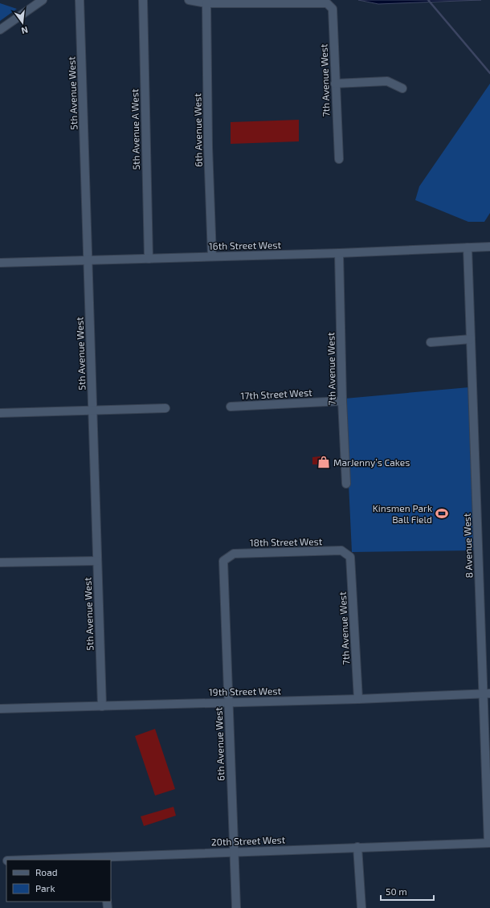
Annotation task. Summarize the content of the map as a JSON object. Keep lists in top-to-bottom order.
{
  "streets": {
    "street": [
      "7th Avenue West",
      "5th Avenue West",
      "5th Avenue A West",
      "6th Avenue West",
      "16th Street West",
      "17th Street West",
      "18th Street West",
      "8 Avenue West",
      "19th Street West",
      "20th Street West"
    ]
  },
  "crossings": [
    ["7th Avenue West", "6th Avenue West"],
    ["7th Avenue West", "16th Street West"],
    ["7th Avenue West", "17th Street West"],
    ["7th Avenue West", "18th Street West"],
    ["7th Avenue West", "19th Street West"],
    ["5th Avenue West", "16th Street West"],
    ["5th Avenue West", "19th Street West"],
    ["5th Avenue A West", "16th Street West"],
    ["6th Avenue West", "16th Street West"],
    ["6th Avenue West", "18th Street West"],
    ["6th Avenue West", "19th Street West"],
    ["6th Avenue West", "20th Street West"],
    ["16th Street West", "8 Avenue West"],
    ["8 Avenue West", "19th Street West"],
    ["8 Avenue West", "20th Street West"]
  ],
  "places": {
    "shop": ["MarJenny’s Cakes"],
    "sports": ["Kinsmen Park Ball Field"]
  },
  "legend": ["Road", "Park"],
  "scale_bar": "50 m",
  "north": "bottom"
}
